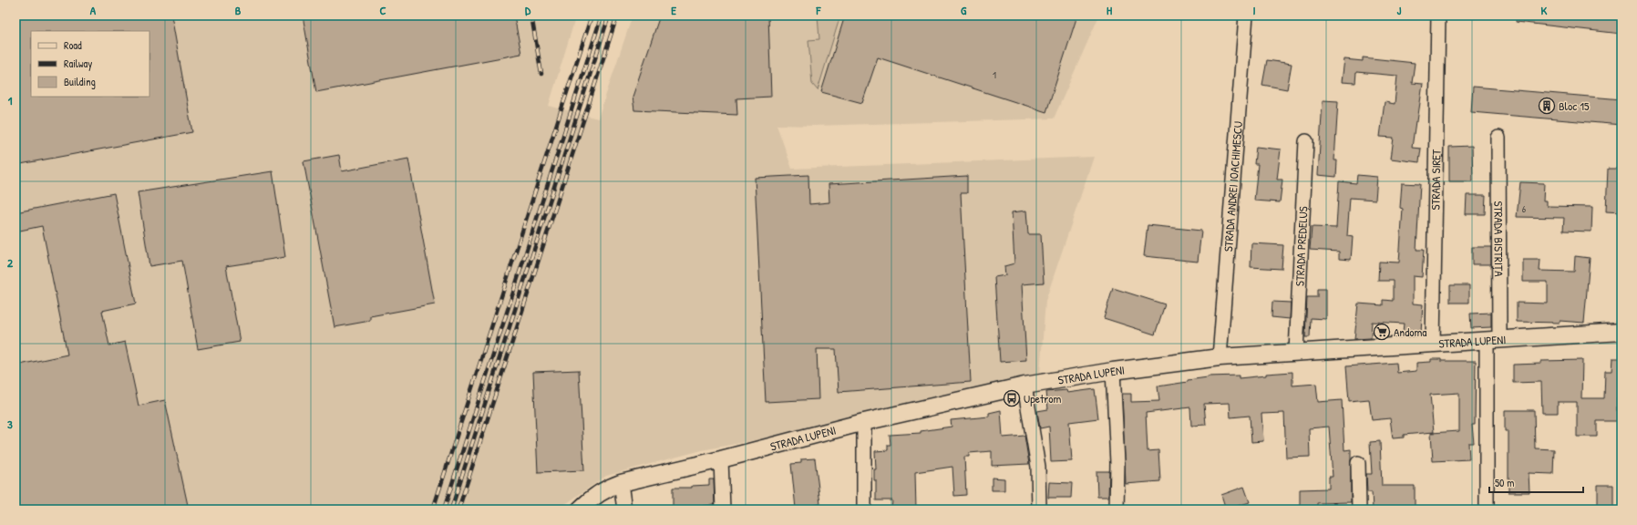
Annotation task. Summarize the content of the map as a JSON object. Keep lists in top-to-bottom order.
{
  "streets": {
    "street": [
      "STRADA SIRET",
      "STRADA ANDREI IOACHIMESCU",
      "STRADA BISTRIȚA",
      "STRADA PREDELUȘ",
      "STRADA LUPENI"
    ]
  },
  "crossings": [
    ["STRADA SIRET", "STRADA LUPENI"],
    ["STRADA ANDREI IOACHIMESCU", "STRADA LUPENI"],
    ["STRADA BISTRIȚA", "STRADA LUPENI"],
    ["STRADA PREDELUȘ", "STRADA LUPENI"]
  ],
  "places": {
    "building": ["Bloc 15"],
    "supermarket": ["Andoma"],
    "bus stop": ["Upetrom"]
  },
  "house_numbers": ["1", "6"],
  "legend": ["Road", "Railway", "Building"],
  "scale_bar": "50 m",
  "grid": {
    "columns": [
      "A",
      "B",
      "C",
      "D",
      "E",
      "F",
      "G",
      "H",
      "I",
      "J",
      "K"
    ],
    "rows": ["1", "2", "3"]
  }
}
